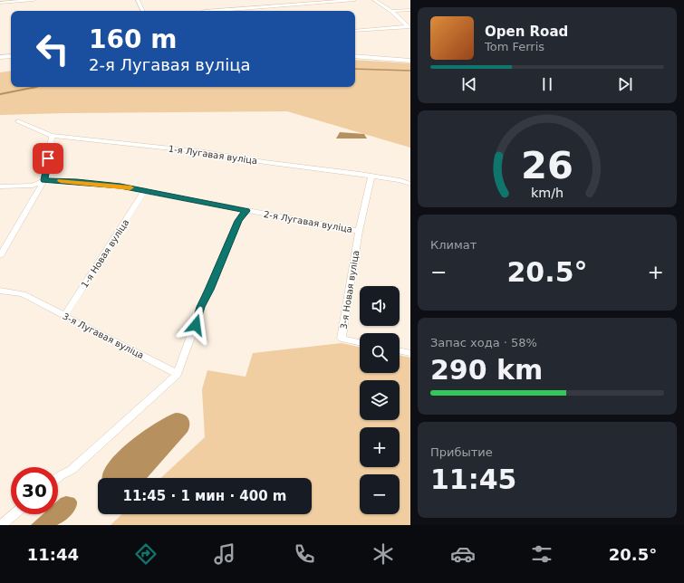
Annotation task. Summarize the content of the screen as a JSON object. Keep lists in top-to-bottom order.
{
  "streets": {
    "street": [
      "1-я Лугавая вуліца",
      "2-я Лугавая вуліца",
      "1-я Новая вуліца",
      "3-я Новая вуліца",
      "3-я Лугавая вуліца"
    ]
  },
  "crossings": [
    ["1-я Лугавая вуліца", "3-я Новая вуліца"],
    ["2-я Лугавая вуліца", "1-я Новая вуліца"],
    ["2-я Лугавая вуліца", "3-я Новая вуліца"],
    ["1-я Новая вуліца", "3-я Лугавая вуліца"]
  ],
  "page": {
    "turn": ["160 m", "2-я Лугавая вуліца"],
    "song": ["Open Road", "Tom Ferris"],
    "tile": [
      "Климат",
      ["Запас хода · 58%", "290 km"],
      ["Прибытие", "11:45"]
    ],
    "heat": ["−", "20.5°", "+"],
    "map_buttons": ["+", "−"],
    "limit": "30",
    "trip": "11:45 · 1 мин · 400 m",
    "tabs": ["11:44", "20.5°"],
    "gauge": ["26", "km/h"]
  }
}
